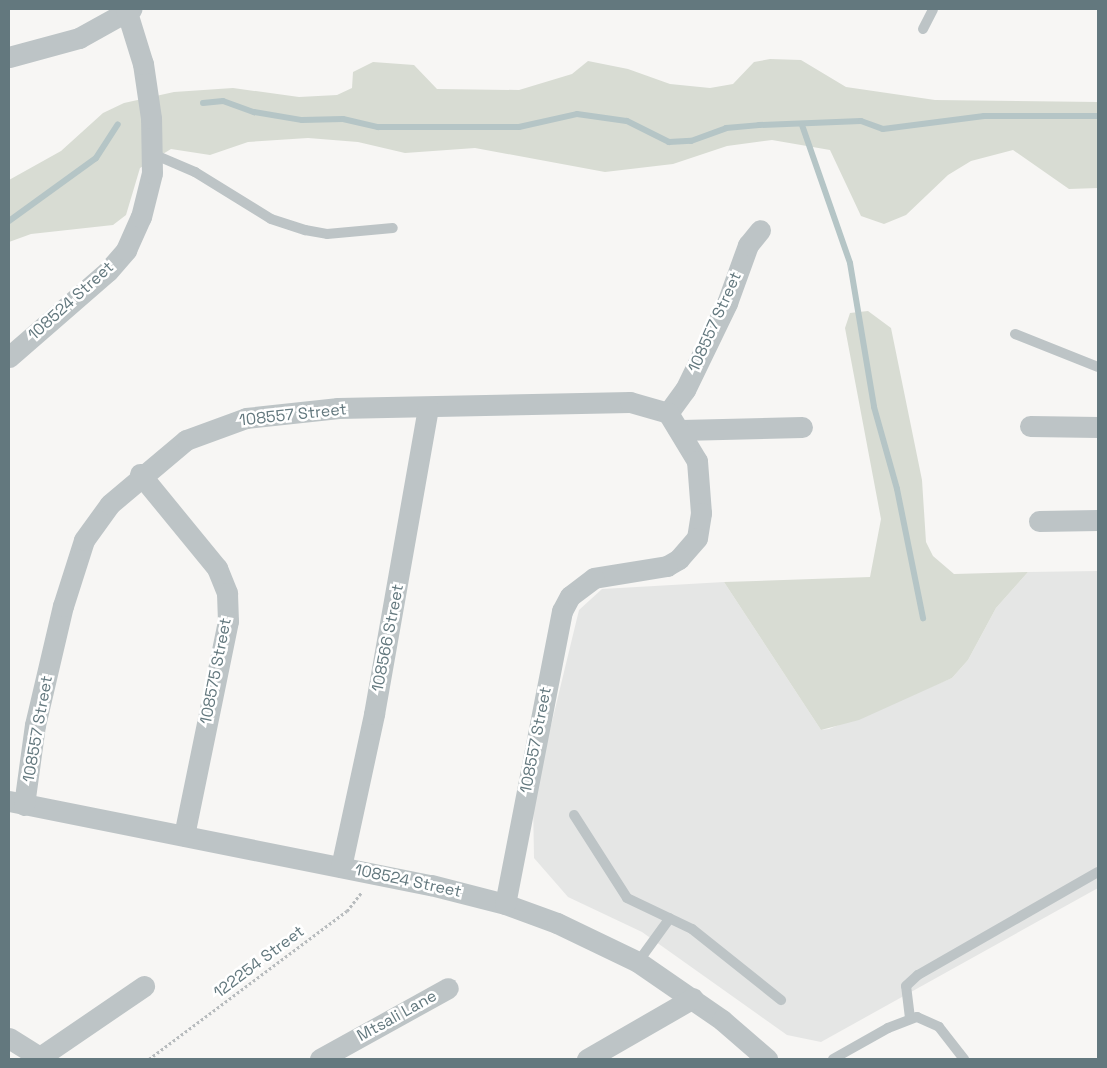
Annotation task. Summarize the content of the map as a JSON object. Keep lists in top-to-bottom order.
{
  "streets": {
    "street": [
      "108524 Street",
      "108557 Street",
      "108566 Street",
      "108575 Street",
      "Mtsali Lane"
    ],
    "path": ["122254 Street"]
  },
  "crossings": [
    ["108524 Street", "108557 Street"],
    ["108524 Street", "108566 Street"],
    ["108524 Street", "108575 Street"],
    ["108524 Street", "122254 Street"],
    ["108557 Street", "108566 Street"],
    ["108557 Street", "108575 Street"]
  ]
}
